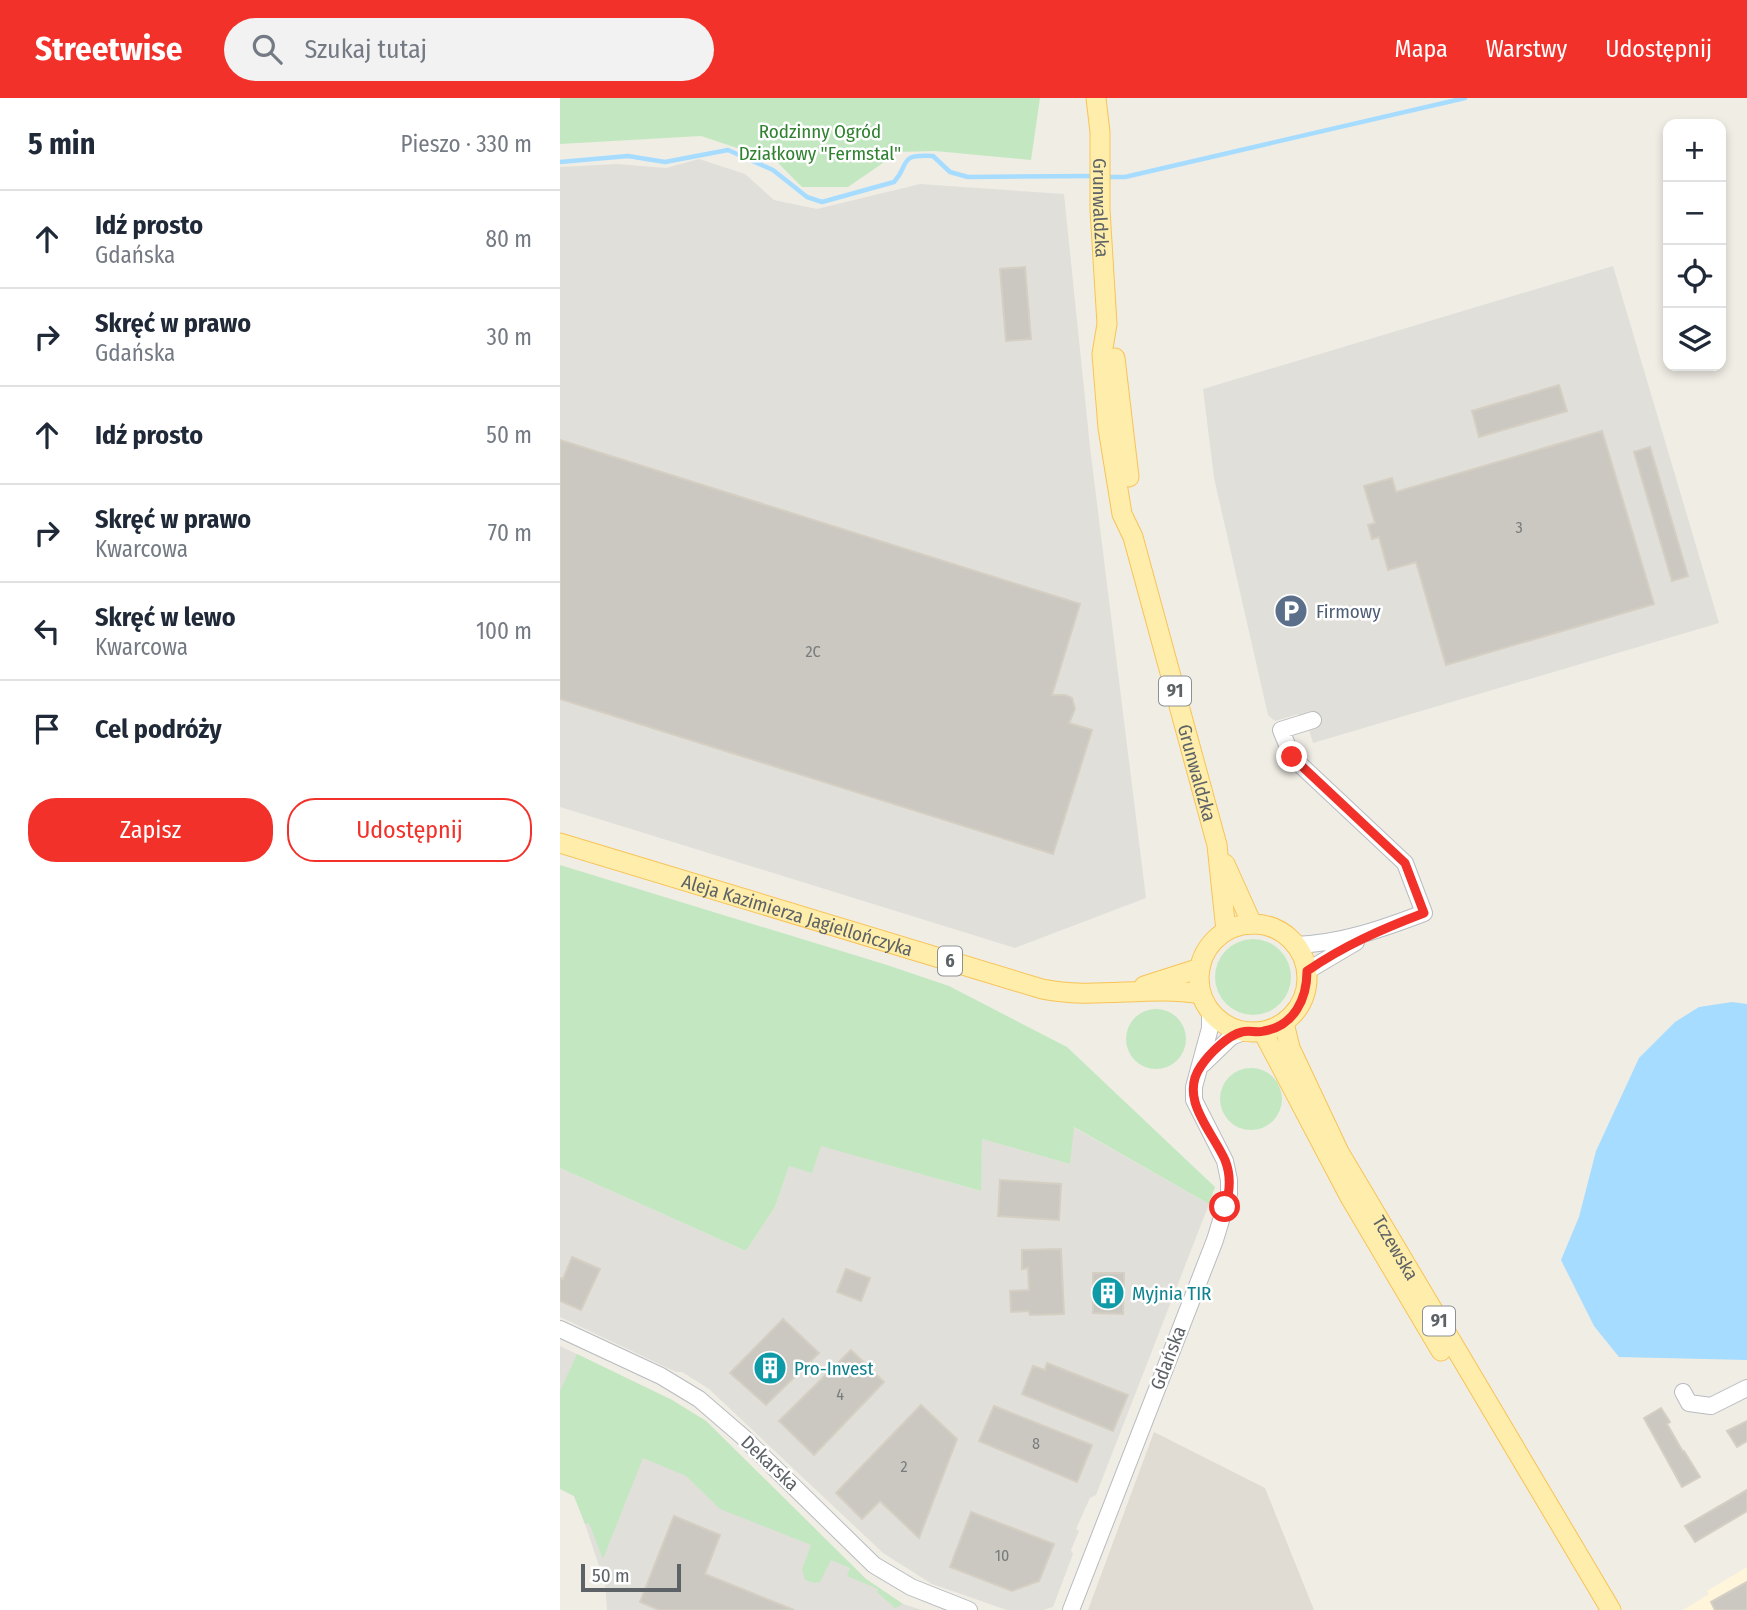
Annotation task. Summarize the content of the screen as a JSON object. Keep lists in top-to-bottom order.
{
  "streets": {
    "main road": [
      "Grunwaldzka",
      "91",
      "Aleja Kazimierza Jagiellończyka",
      "6",
      "Tczewska"
    ],
    "street": ["Gdańska", "Dekarska"]
  },
  "crossings": [
    ["Grunwaldzka", "Aleja Kazimierza Jagiellończyka"],
    ["Grunwaldzka", "Tczewska"],
    ["Grunwaldzka", "Gdańska"],
    ["Aleja Kazimierza Jagiellończyka", "Tczewska"],
    ["Aleja Kazimierza Jagiellończyka", "Gdańska"],
    ["Tczewska", "Gdańska"]
  ],
  "parks": ["Rodzinny Ogród Działkowy \"Fermstal\""],
  "places": {
    "parking": ["Firmowy"],
    "building": ["Myjnia TIR", "Pro-Invest"]
  },
  "house_numbers": [
    "3",
    "2C",
    "4",
    "8",
    "2",
    "10"
  ],
  "scale_bar": "50 m",
  "page": {
    "header": "Streetwise",
    "search": "Szukaj tutaj",
    "nav": ["Mapa", "Warstwy", "Udostępnij"],
    "heading": ["5 min", "Pieszo · 330 m"],
    "map_buttons": ["+", "−"],
    "list": [
      ["Idź prosto", "Gdańska", "80 m"],
      ["Skręć w prawo", "Gdańska", "30 m"],
      ["Idź prosto", "50 m"],
      ["Skręć w prawo", "Kwarcowa", "70 m"],
      ["Skręć w lewo", "Kwarcowa", "100 m"],
      "Cel podróży"
    ],
    "buttons": ["Zapisz", "Udostępnij"],
    "scale": "50 m"
  }
}
